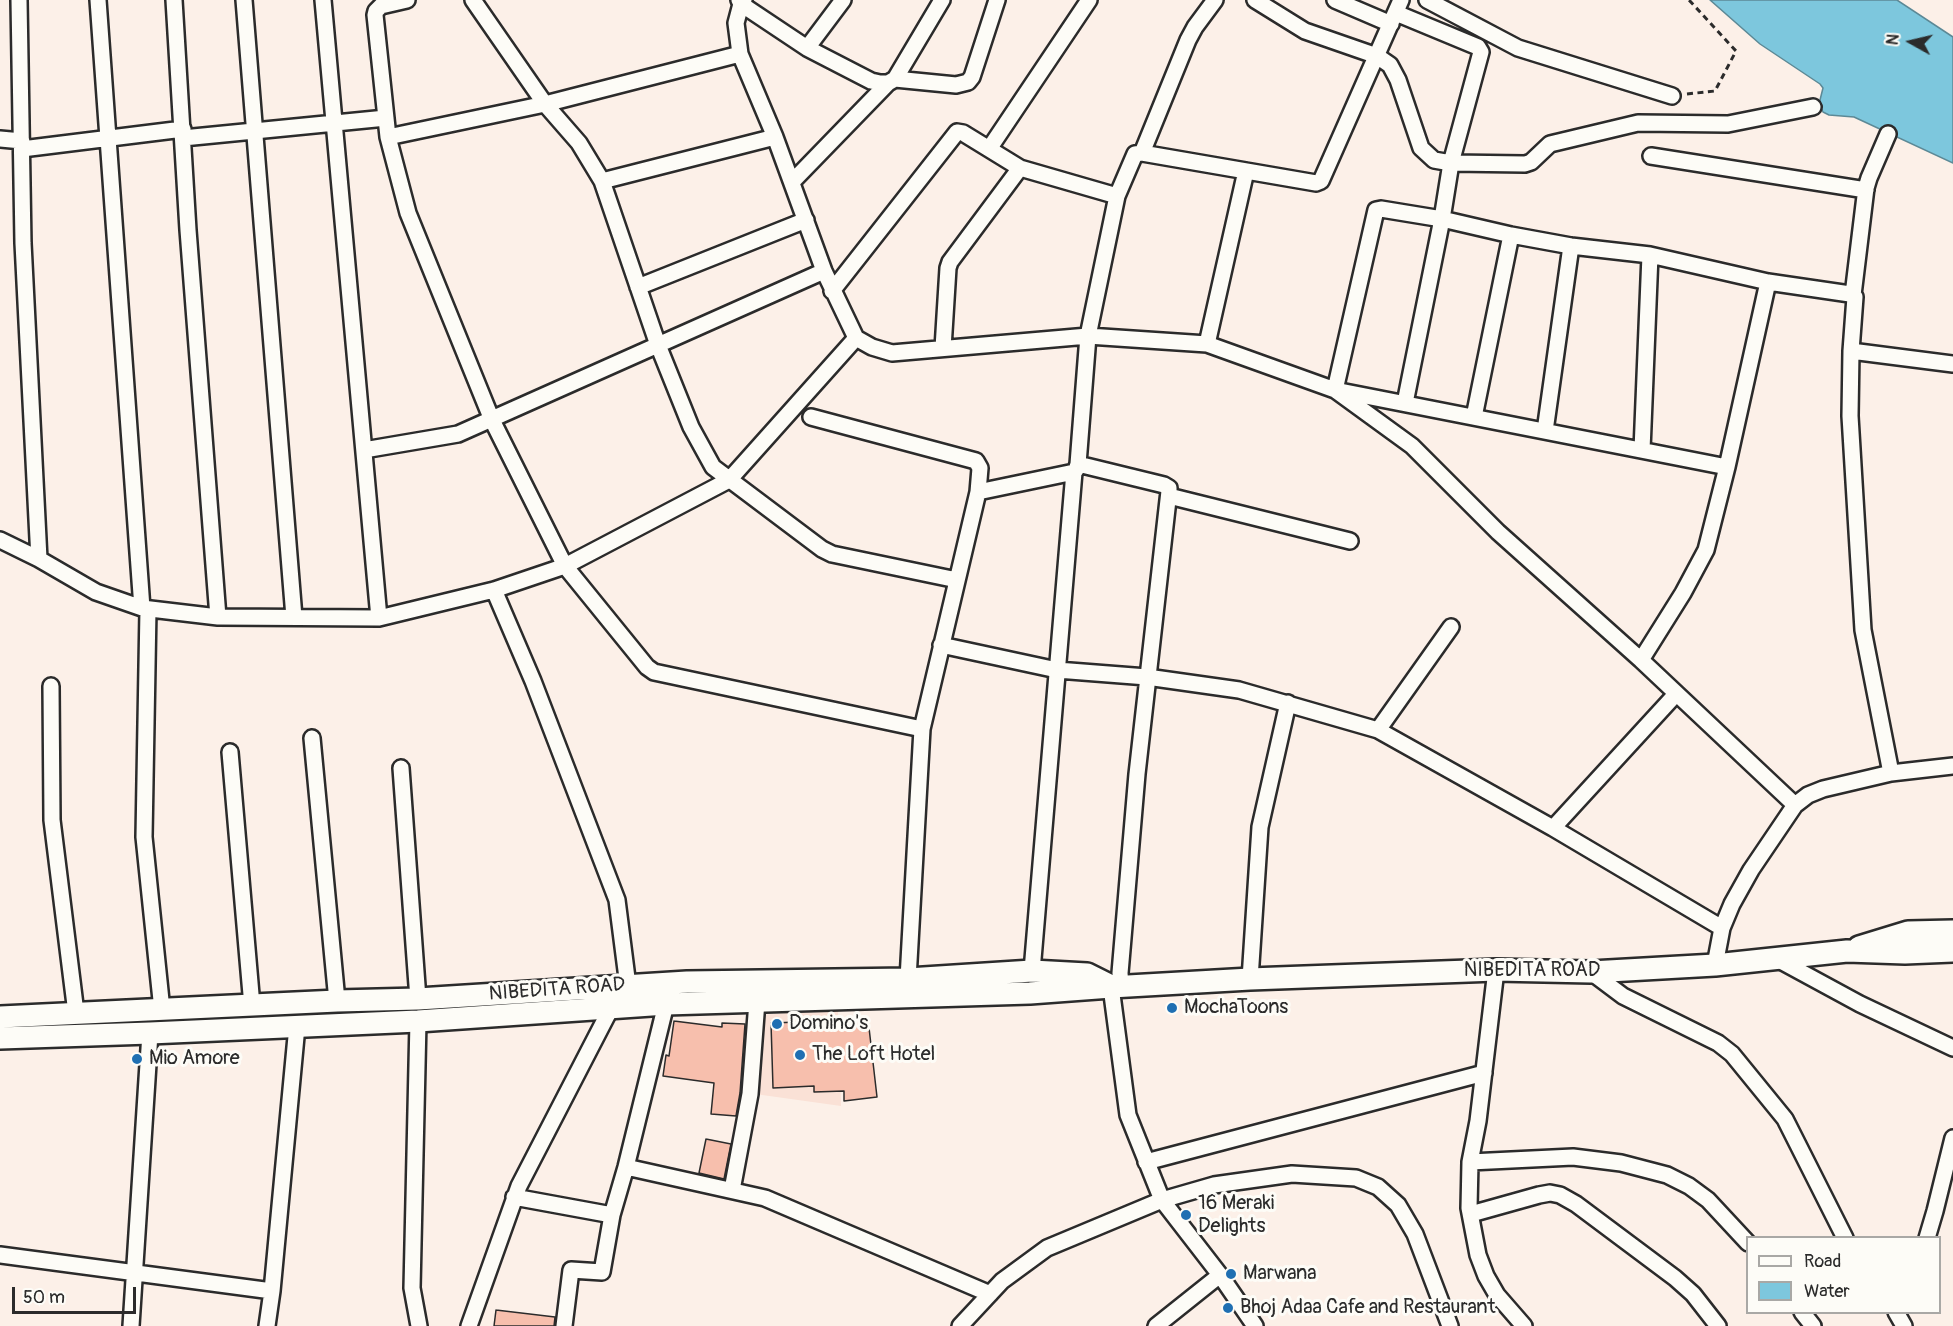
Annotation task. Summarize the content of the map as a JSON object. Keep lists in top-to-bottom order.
{
  "streets": {
    "street": ["NIBEDITA ROAD"]
  },
  "places": [
    "MochaToons",
    "Domino's",
    "The Loft Hotel",
    "Mio Amore",
    "16 Meraki Delights",
    "Marwana",
    "Bhoj Adaa Cafe and Restaurant"
  ],
  "legend": ["Road", "Water"],
  "scale_bar": "50 m",
  "north": "left"
}
